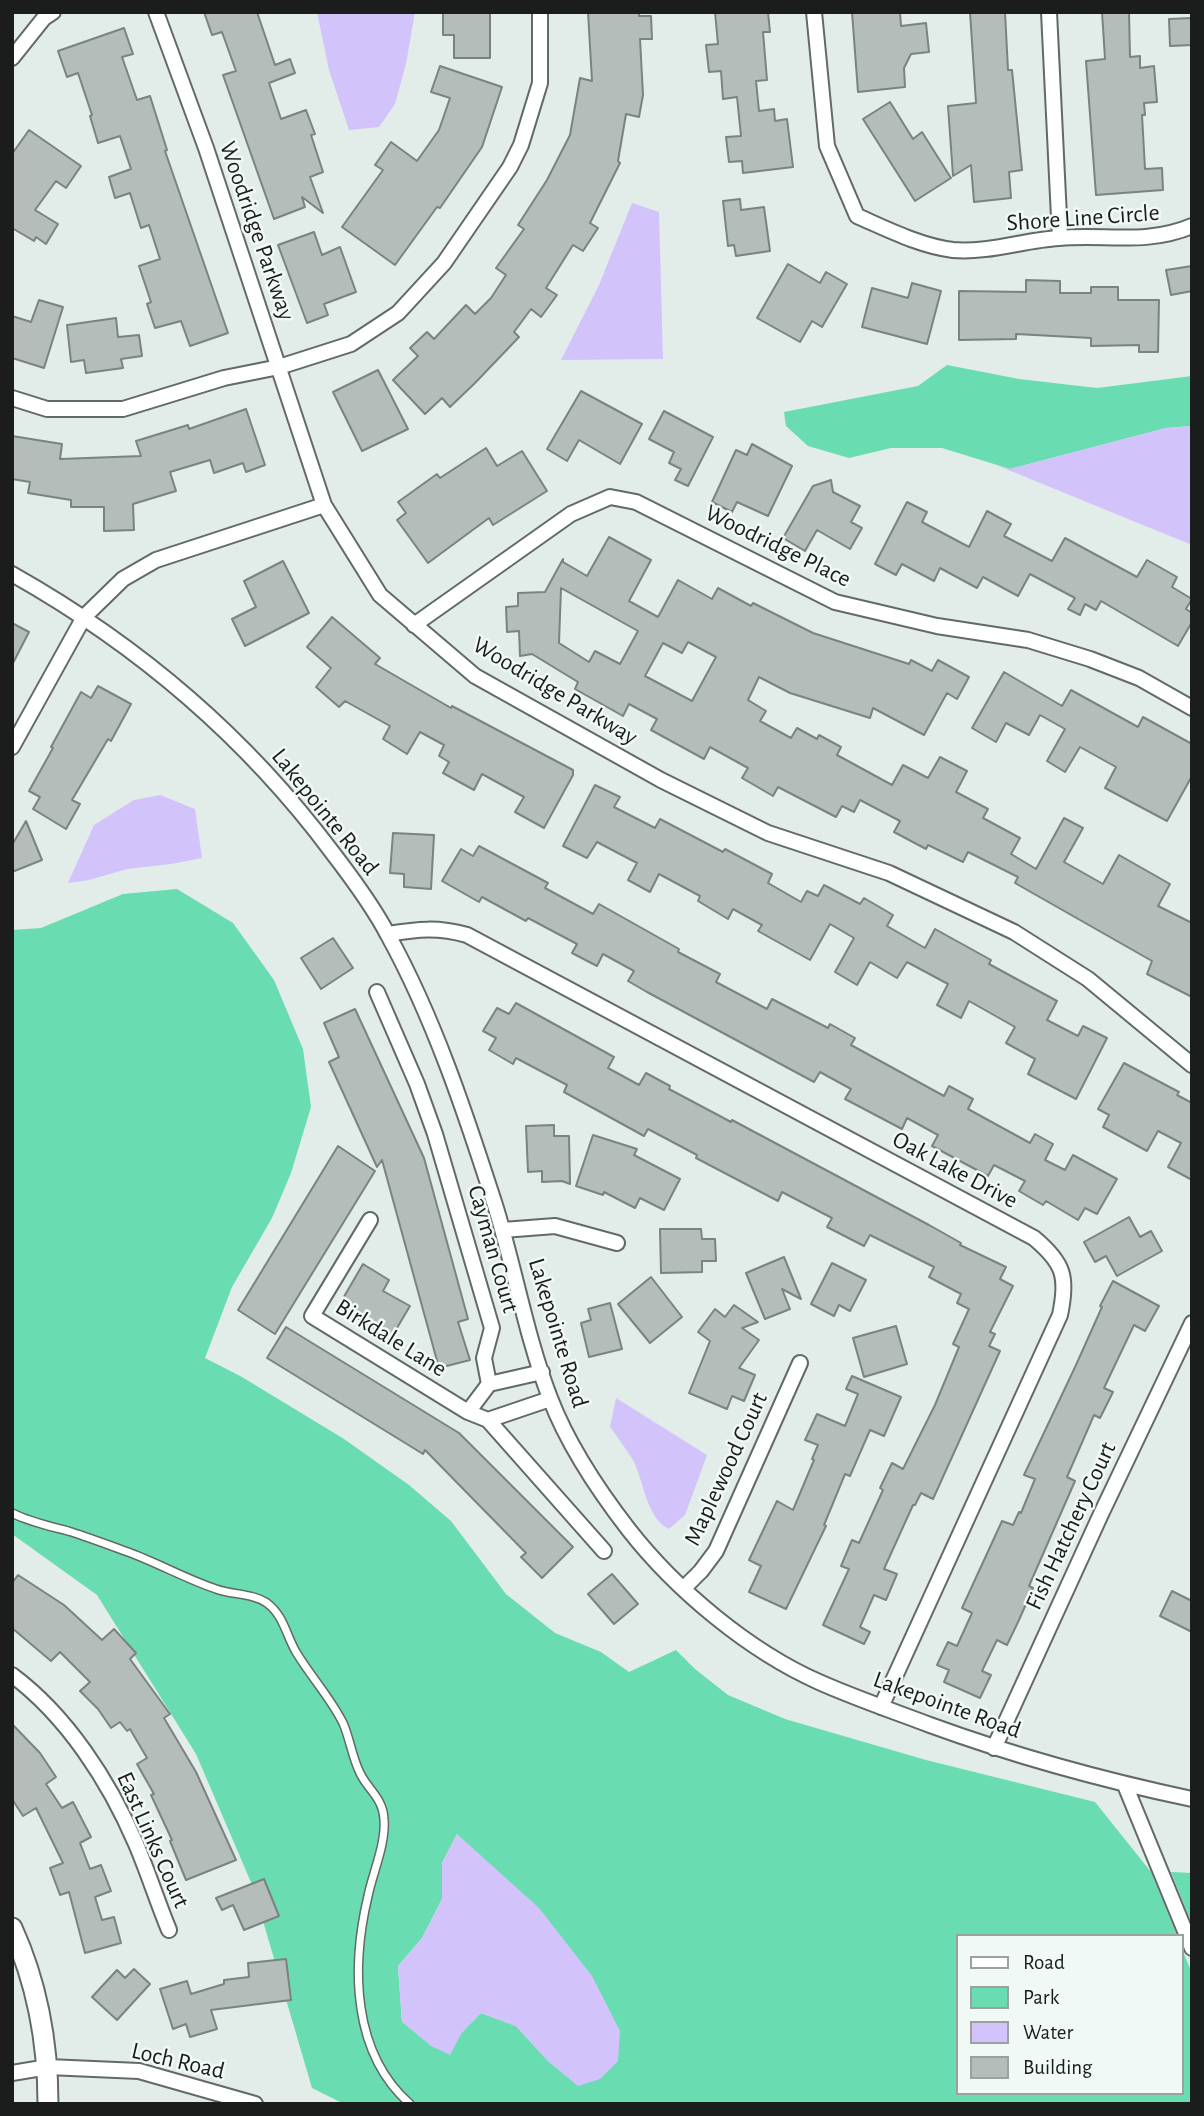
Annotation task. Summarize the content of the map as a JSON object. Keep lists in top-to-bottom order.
{
  "streets": {
    "street": [
      "Shore Line Circle",
      "Woodridge Parkway",
      "Woodridge Place",
      "Lakepointe Road",
      "Oak Lake Drive",
      "Cayman Court",
      "Birkdale Lane",
      "Maplewood Court",
      "Fish Hatchery Court",
      "East Links Court",
      "Loch Road"
    ]
  },
  "crossings": [
    ["Woodridge Parkway", "Woodridge Place"],
    ["Lakepointe Road", "Oak Lake Drive"],
    ["Lakepointe Road", "Maplewood Court"],
    ["Lakepointe Road", "Fish Hatchery Court"]
  ],
  "legend": [
    "Road",
    "Park",
    "Water",
    "Building"
  ]
}
